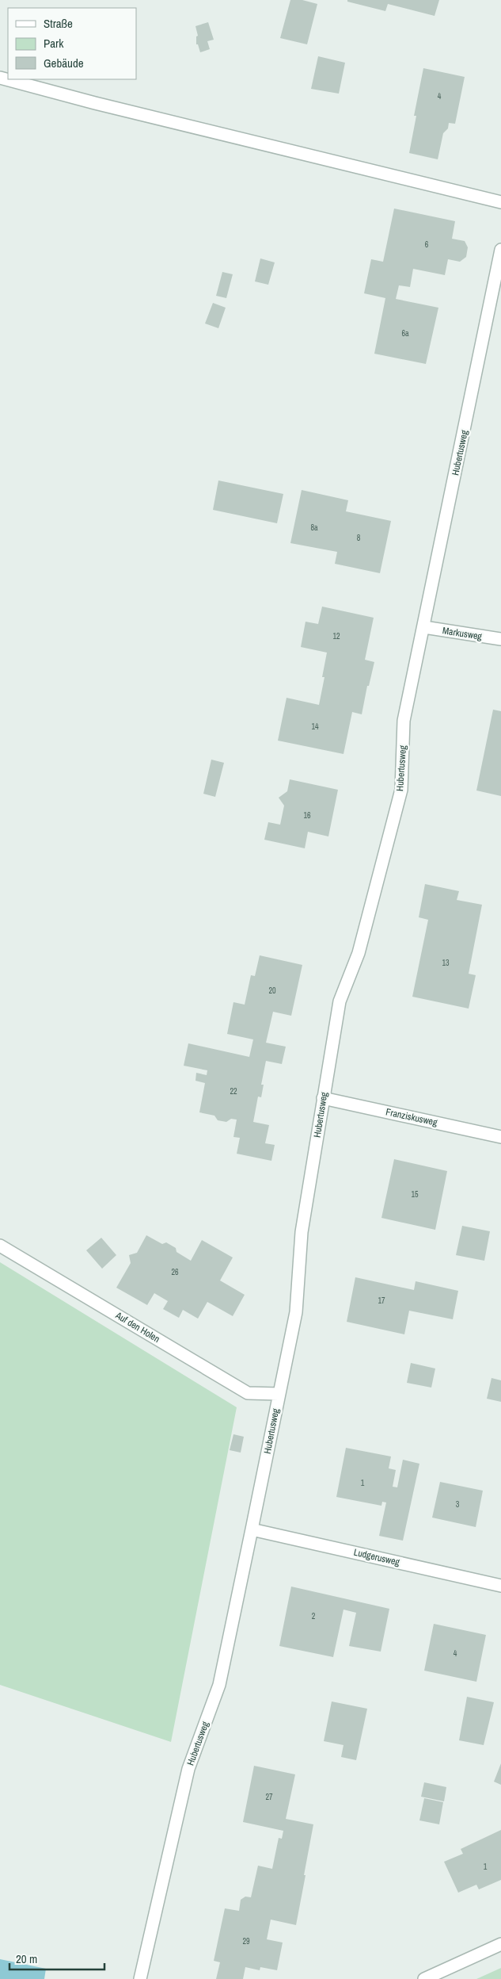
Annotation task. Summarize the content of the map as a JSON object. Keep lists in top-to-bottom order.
{
  "streets": {
    "street": [
      "Hubertusweg",
      "Markusweg",
      "Franziskusweg",
      "Auf den Holen",
      "Ludgerusweg"
    ]
  },
  "crossings": [
    ["Hubertusweg", "Markusweg"],
    ["Hubertusweg", "Franziskusweg"],
    ["Hubertusweg", "Auf den Holen"],
    ["Hubertusweg", "Ludgerusweg"]
  ],
  "house_numbers": [
    "4",
    "6",
    "6a",
    "8a",
    "8",
    "12",
    "14",
    "16",
    "13",
    "20",
    "22",
    "15",
    "26",
    "17",
    "1",
    "3",
    "2",
    "4",
    "27",
    "1",
    "29"
  ],
  "legend": ["Straße", "Park", "Gebäude"],
  "scale_bar": "20 m"
}
